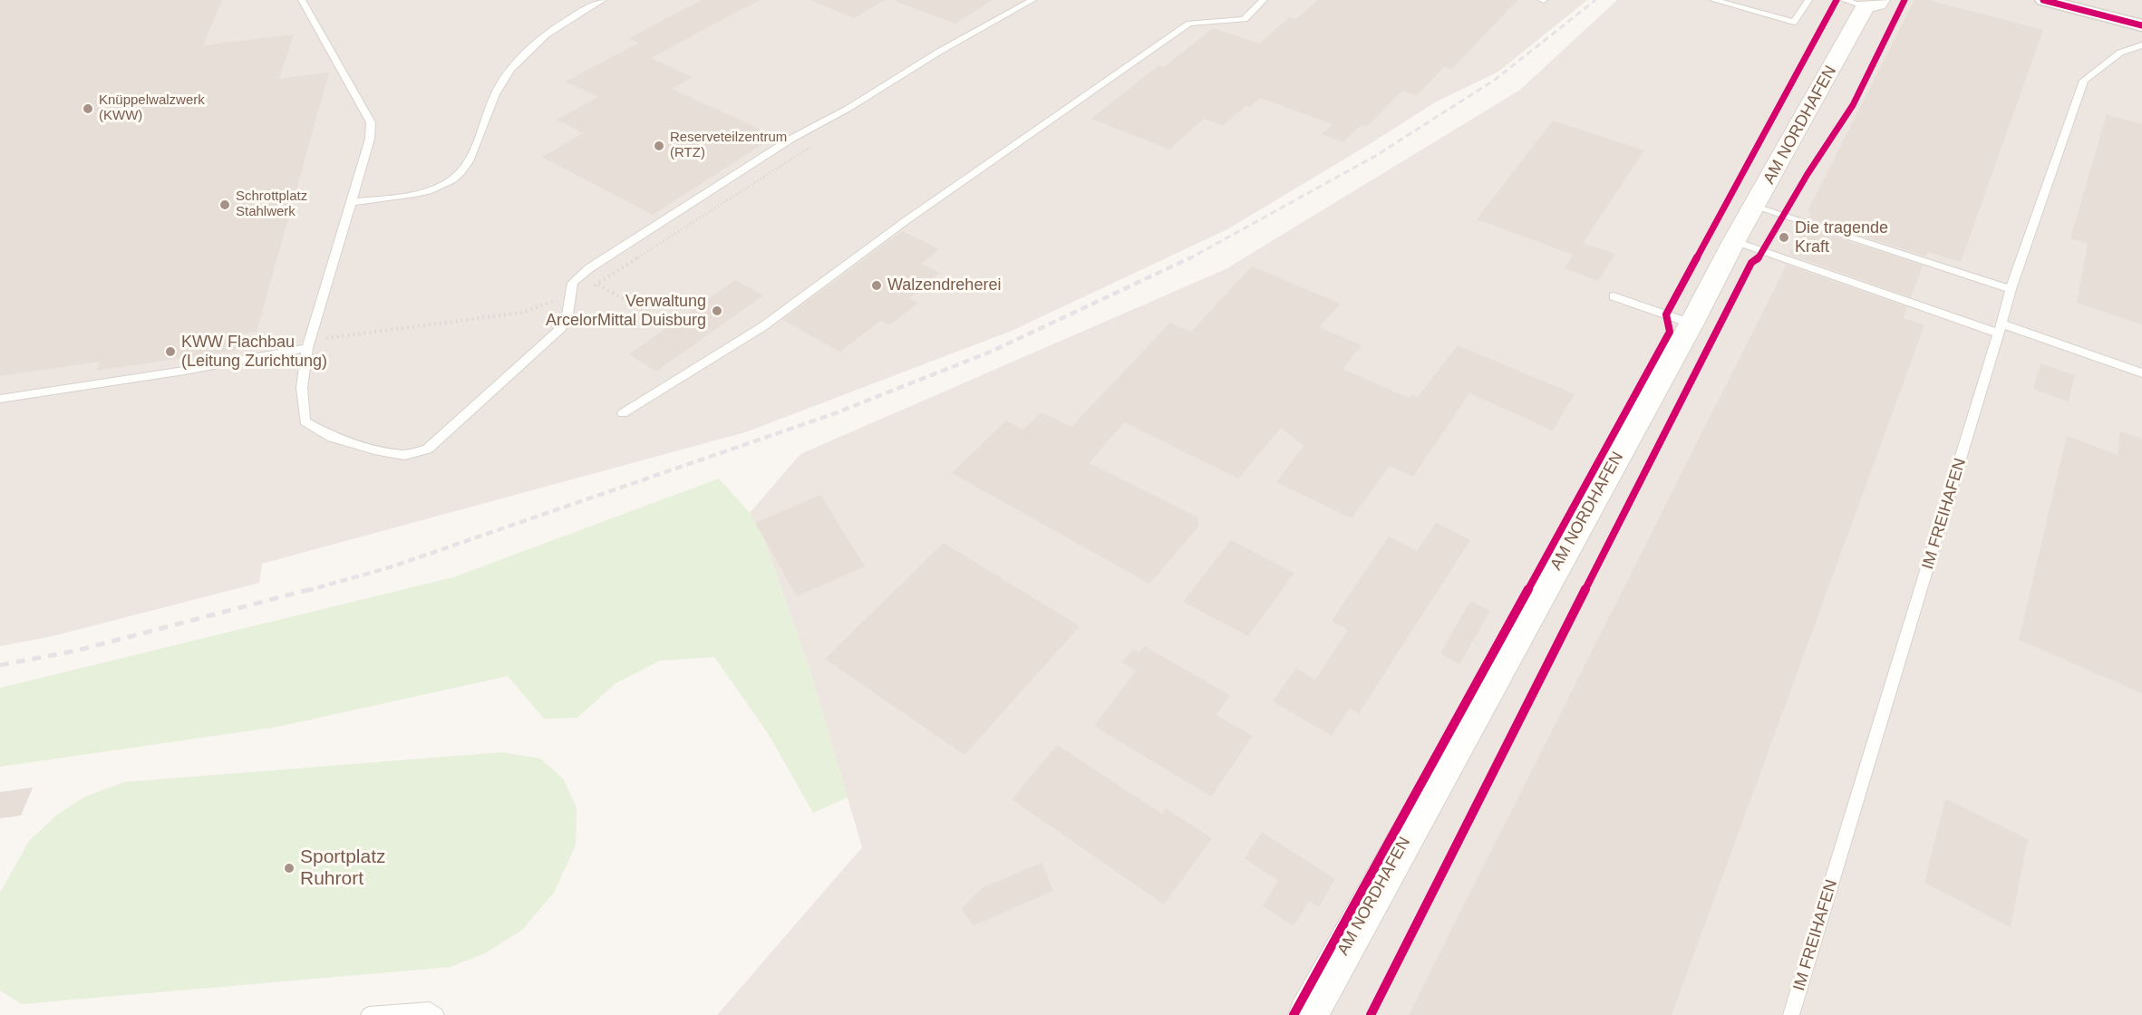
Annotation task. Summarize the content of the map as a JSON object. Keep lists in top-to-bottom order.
{
  "streets": {
    "main road": ["AM NORDHAFEN"],
    "lane": ["IM FREIHAFEN"]
  },
  "places": [
    "Knüppelwalzwerk (KWW)",
    "Reserveteilzentrum (RTZ)",
    "Schrottplatz Stahlwerk",
    "Die tragende Kraft",
    "Walzendreherei",
    "Verwaltung ArcelorMittal Duisburg",
    "KWW Flachbau (Leitung Zurichtung)",
    "Sportplatz Ruhrort"
  ]
}
